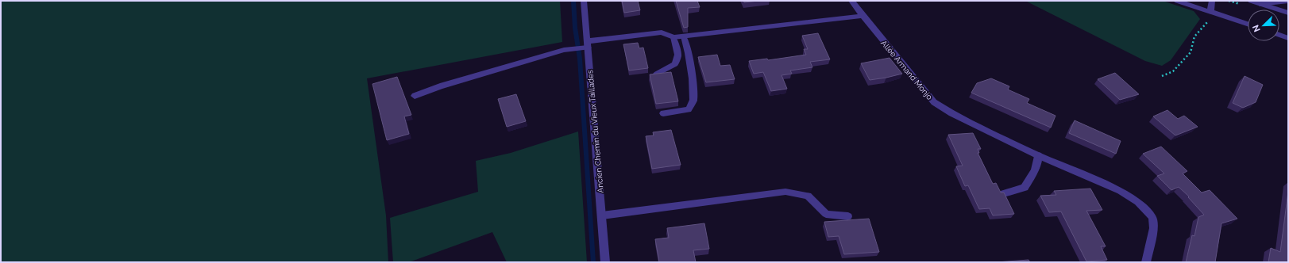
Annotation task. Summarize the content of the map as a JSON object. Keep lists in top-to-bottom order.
{
  "streets": {
    "street": ["Allée Armand Monjo", "Ancien Chemin du Vieux Taillades"]
  },
  "north": "bottom left"
}
